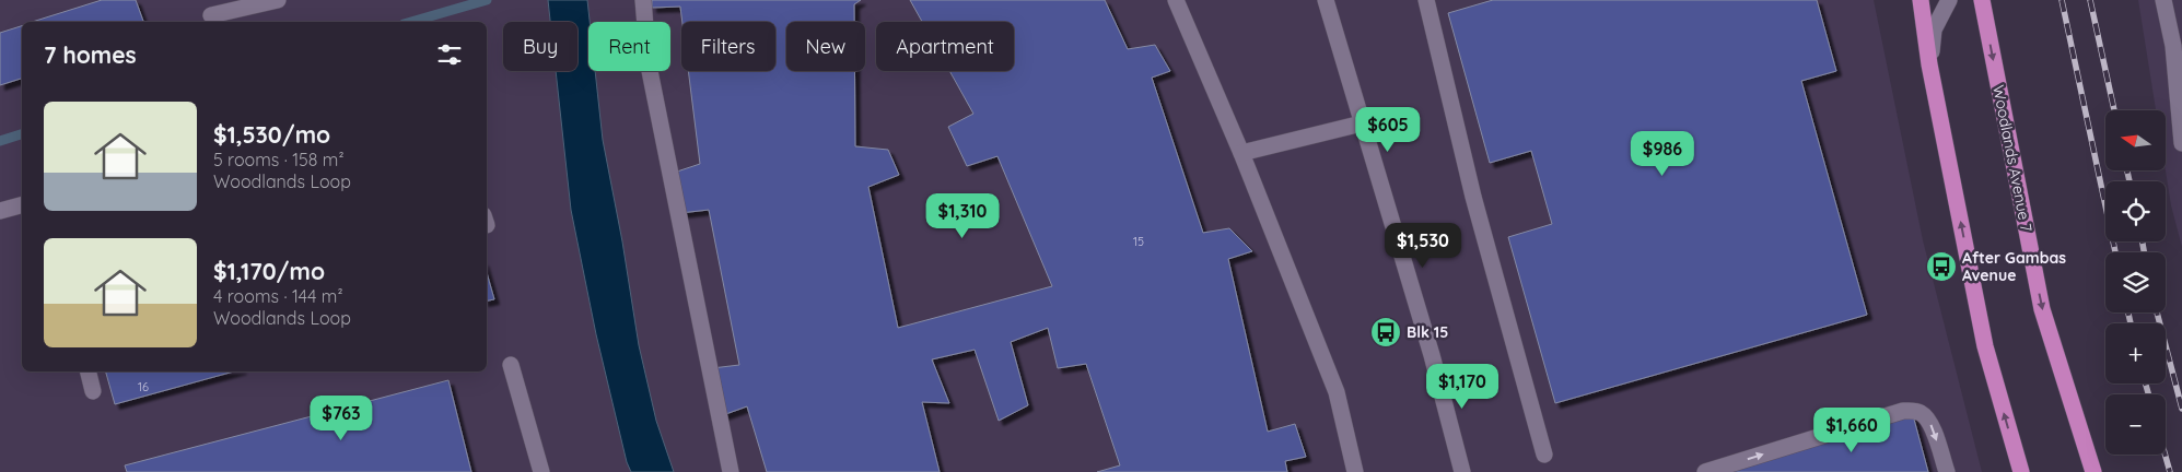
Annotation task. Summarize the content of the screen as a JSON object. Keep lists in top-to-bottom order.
{
  "streets": {
    "main road": ["Woodlands Avenue 7"]
  },
  "places": {
    "bus stop": ["After Gambas Avenue", "Blk 15"]
  },
  "house_numbers": ["15", "16"],
  "north": "left",
  "page": {
    "chip": [
      "Buy",
      "Rent",
      "Filters",
      "New",
      "Apartment"
    ],
    "heading": "7 homes",
    "list": [
      {
        "name": "$1,530/mo",
        "note": "5 rooms · 158 m² · Woodlands Loop"
      },
      {
        "name": "$1,170/mo",
        "note": "4 rooms · 144 m² · Woodlands Loop"
      }
    ],
    "price": [
      "$605",
      "$986",
      "$1,310",
      "$1,530",
      "$1,170",
      "$763",
      "$1,660"
    ],
    "map_buttons": ["+", "−"]
  }
}
